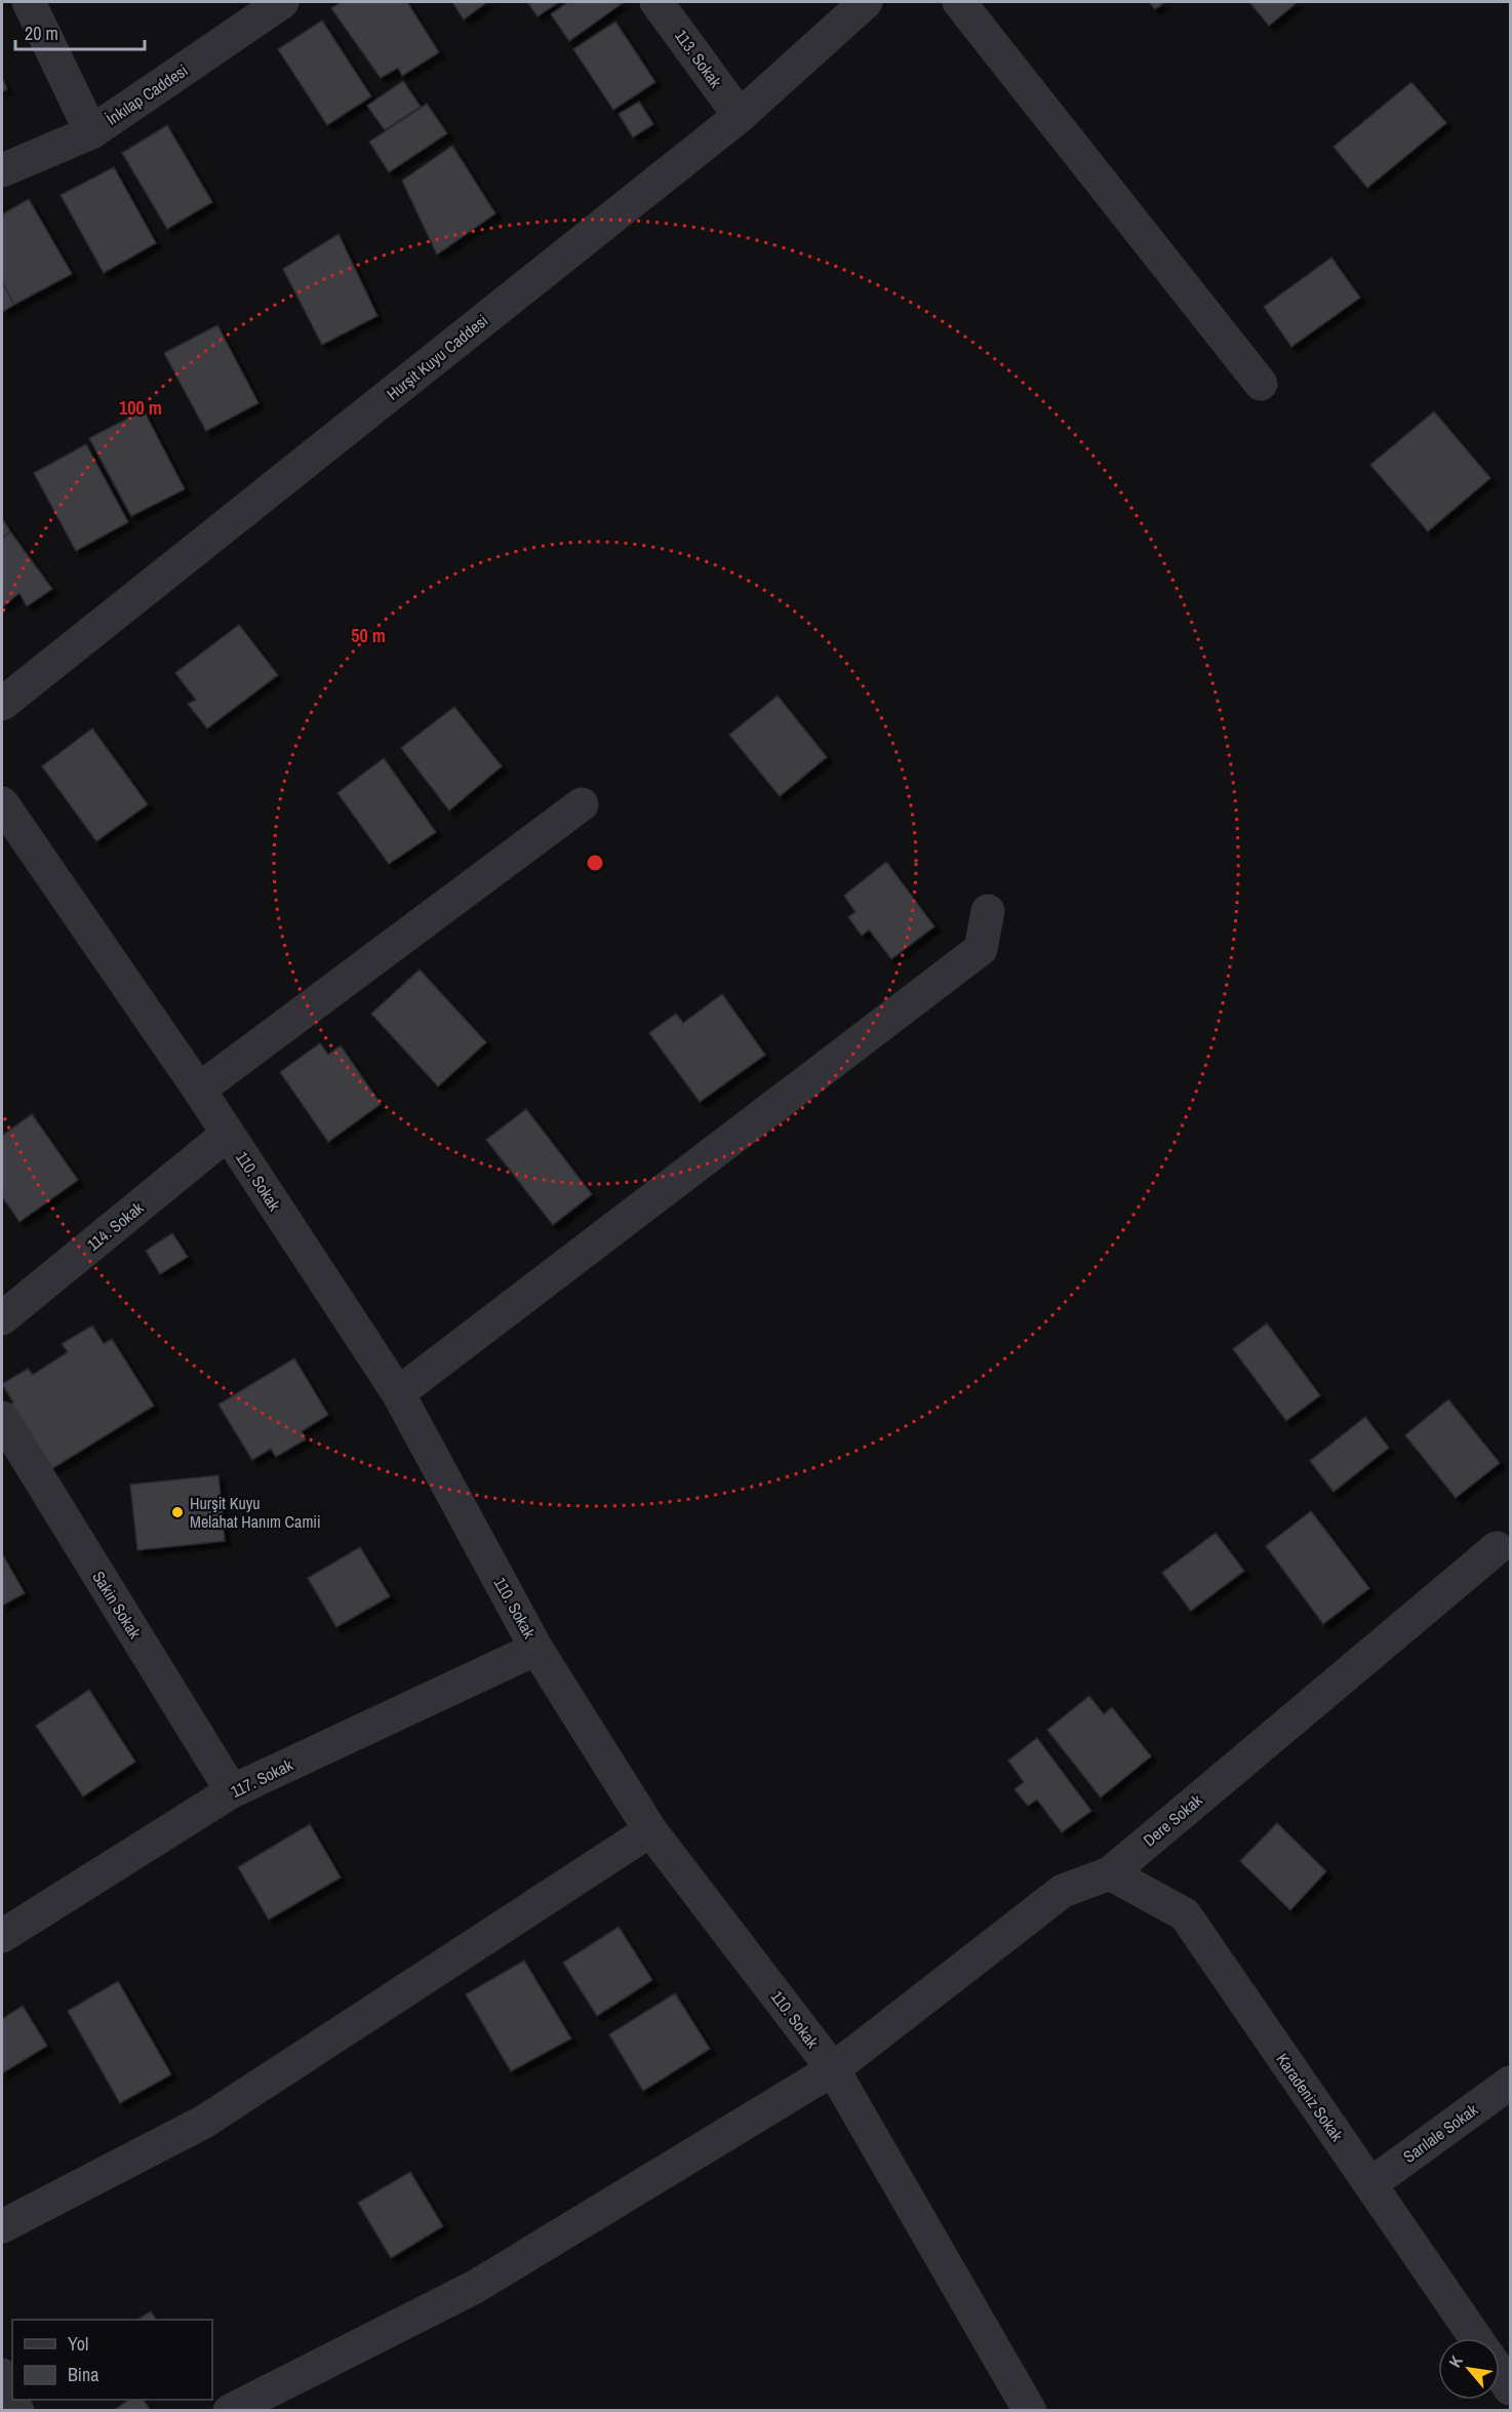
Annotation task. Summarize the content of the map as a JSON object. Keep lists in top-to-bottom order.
{
  "streets": {
    "street": [
      "113. Sokak",
      "İnkılap Caddesi",
      "Hurşit Kuyu Caddesi",
      "110. Sokak",
      "114. Sokak",
      "Sakin Sokak",
      "117. Sokak",
      "Dere Sokak",
      "Karadeniz Sokak",
      "Sarılale Sokak"
    ]
  },
  "crossings": [
    ["113. Sokak", "Hurşit Kuyu Caddesi"],
    ["110. Sokak", "114. Sokak"],
    ["110. Sokak", "117. Sokak"],
    ["110. Sokak", "Dere Sokak"],
    ["Sakin Sokak", "117. Sokak"],
    ["Dere Sokak", "Karadeniz Sokak"],
    ["Karadeniz Sokak", "Sarılale Sokak"]
  ],
  "places": ["Hurşit Kuyu Melahat Hanım Camii"],
  "legend": ["Yol", "Bina"],
  "scale_bar": "20 m",
  "north": "top left",
  "rings": ["100 m", "50 m"]
}
